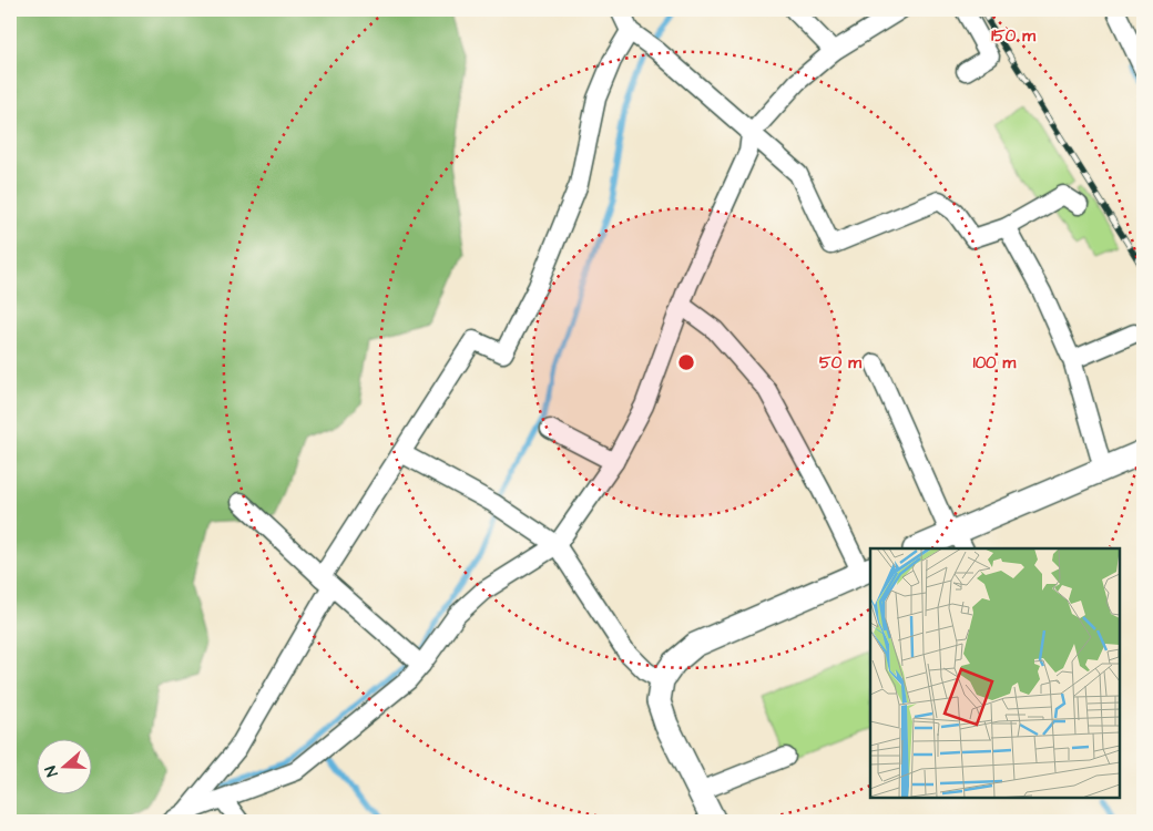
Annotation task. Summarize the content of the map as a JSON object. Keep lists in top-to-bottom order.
{
  "north": "left",
  "rings": ["150 m", "50 m", "100 m"]
}
